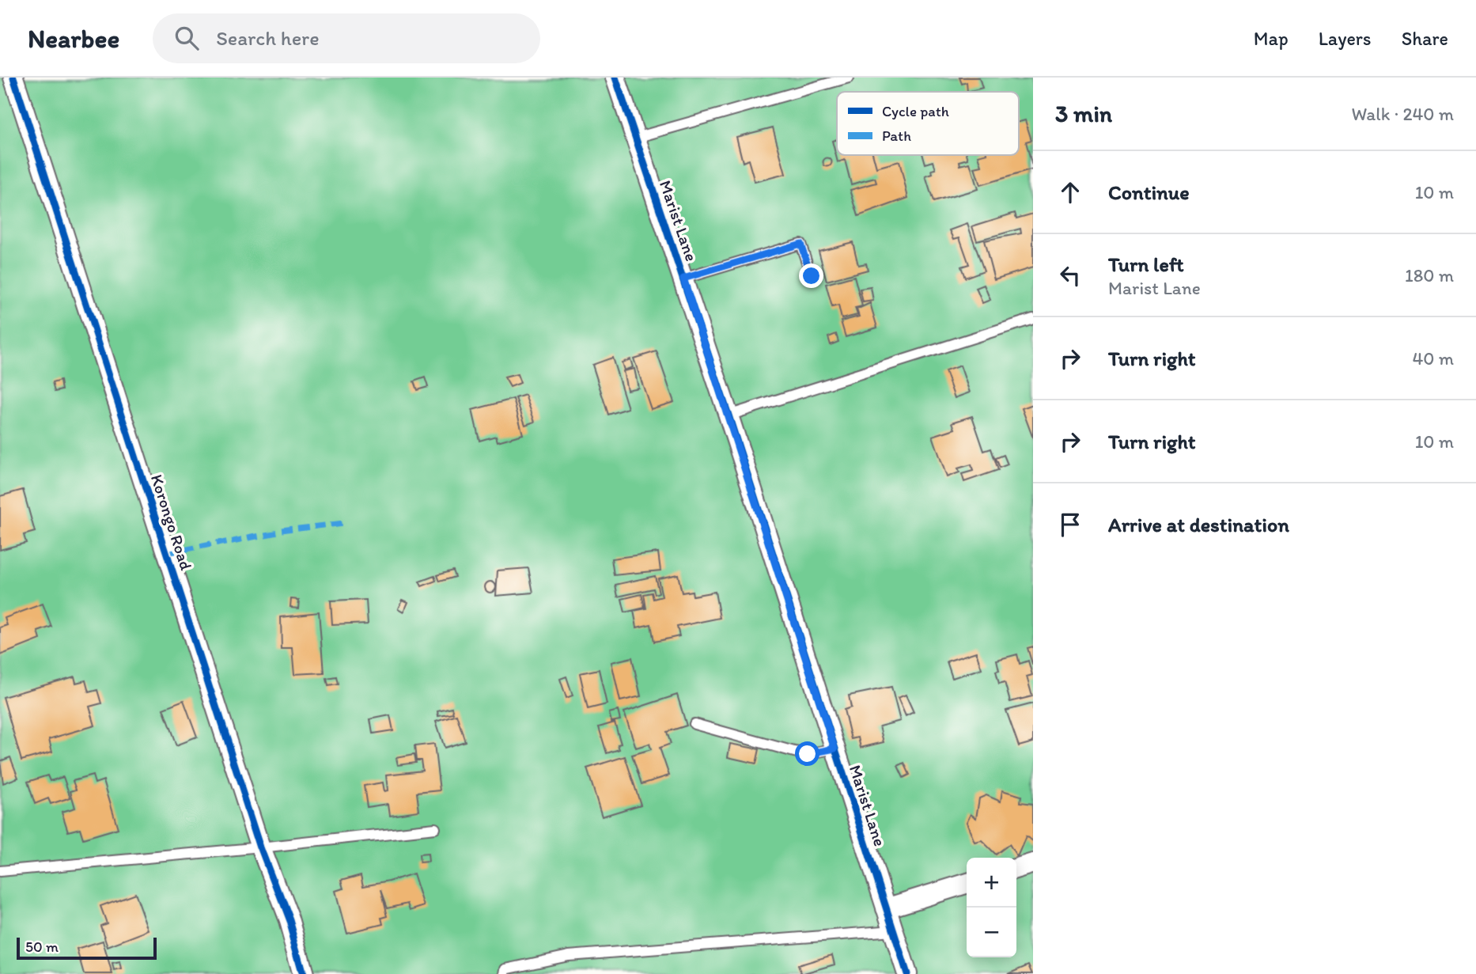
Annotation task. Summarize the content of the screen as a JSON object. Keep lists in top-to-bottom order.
{
  "streets": {
    "street": ["Marist Lane", "Korongo Road"]
  },
  "legend": ["Cycle path", "Path"],
  "scale_bar": "50 m",
  "page": {
    "header": "Nearbee",
    "search": "Search here",
    "nav": ["Map", "Layers", "Share"],
    "heading": ["3 min", "Walk · 240 m"],
    "list": [
      ["Continue", "10 m"],
      ["Turn left", "Marist Lane", "180 m"],
      ["Turn right", "40 m"],
      ["Turn right", "10 m"],
      "Arrive at destination"
    ],
    "map_buttons": ["+", "−"],
    "scale": "50 m"
  }
}
